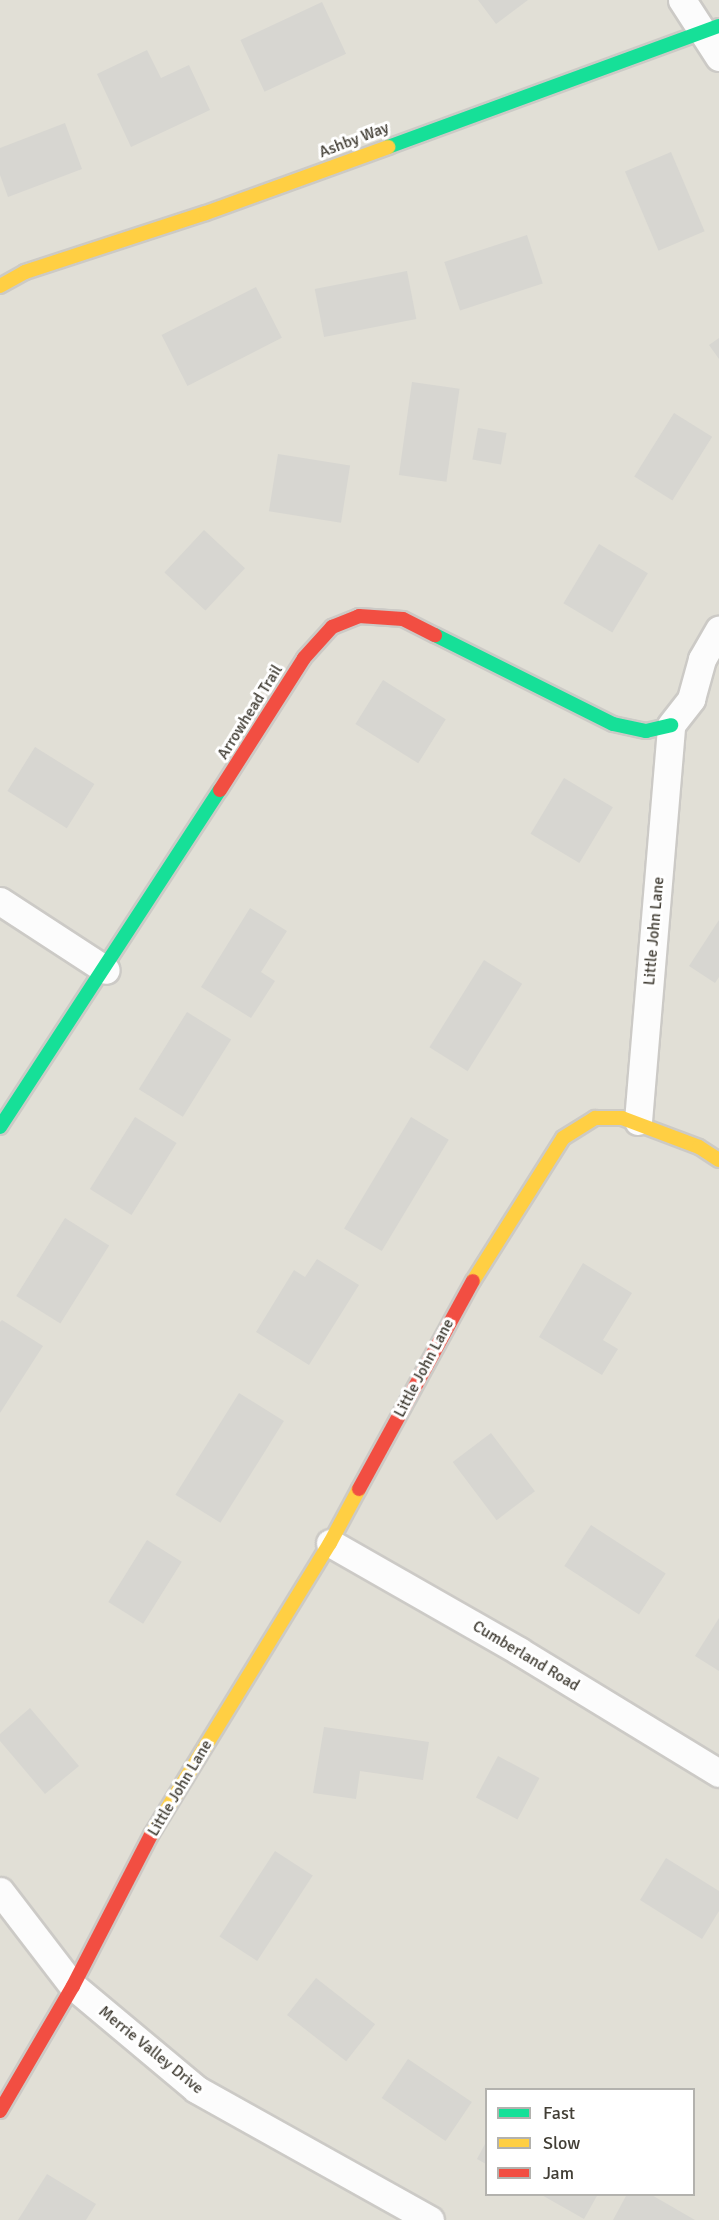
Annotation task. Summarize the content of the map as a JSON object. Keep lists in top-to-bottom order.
{
  "streets": {
    "street": [
      "Ashby Way",
      "Arrowhead Trail",
      "Little John Lane",
      "Cumberland Road",
      "Merrie Valley Drive"
    ]
  },
  "crossings": [
    ["Arrowhead Trail", "Little John Lane"],
    ["Little John Lane", "Cumberland Road"],
    ["Little John Lane", "Merrie Valley Drive"]
  ],
  "legend": ["Fast", "Slow", "Jam"]
}
